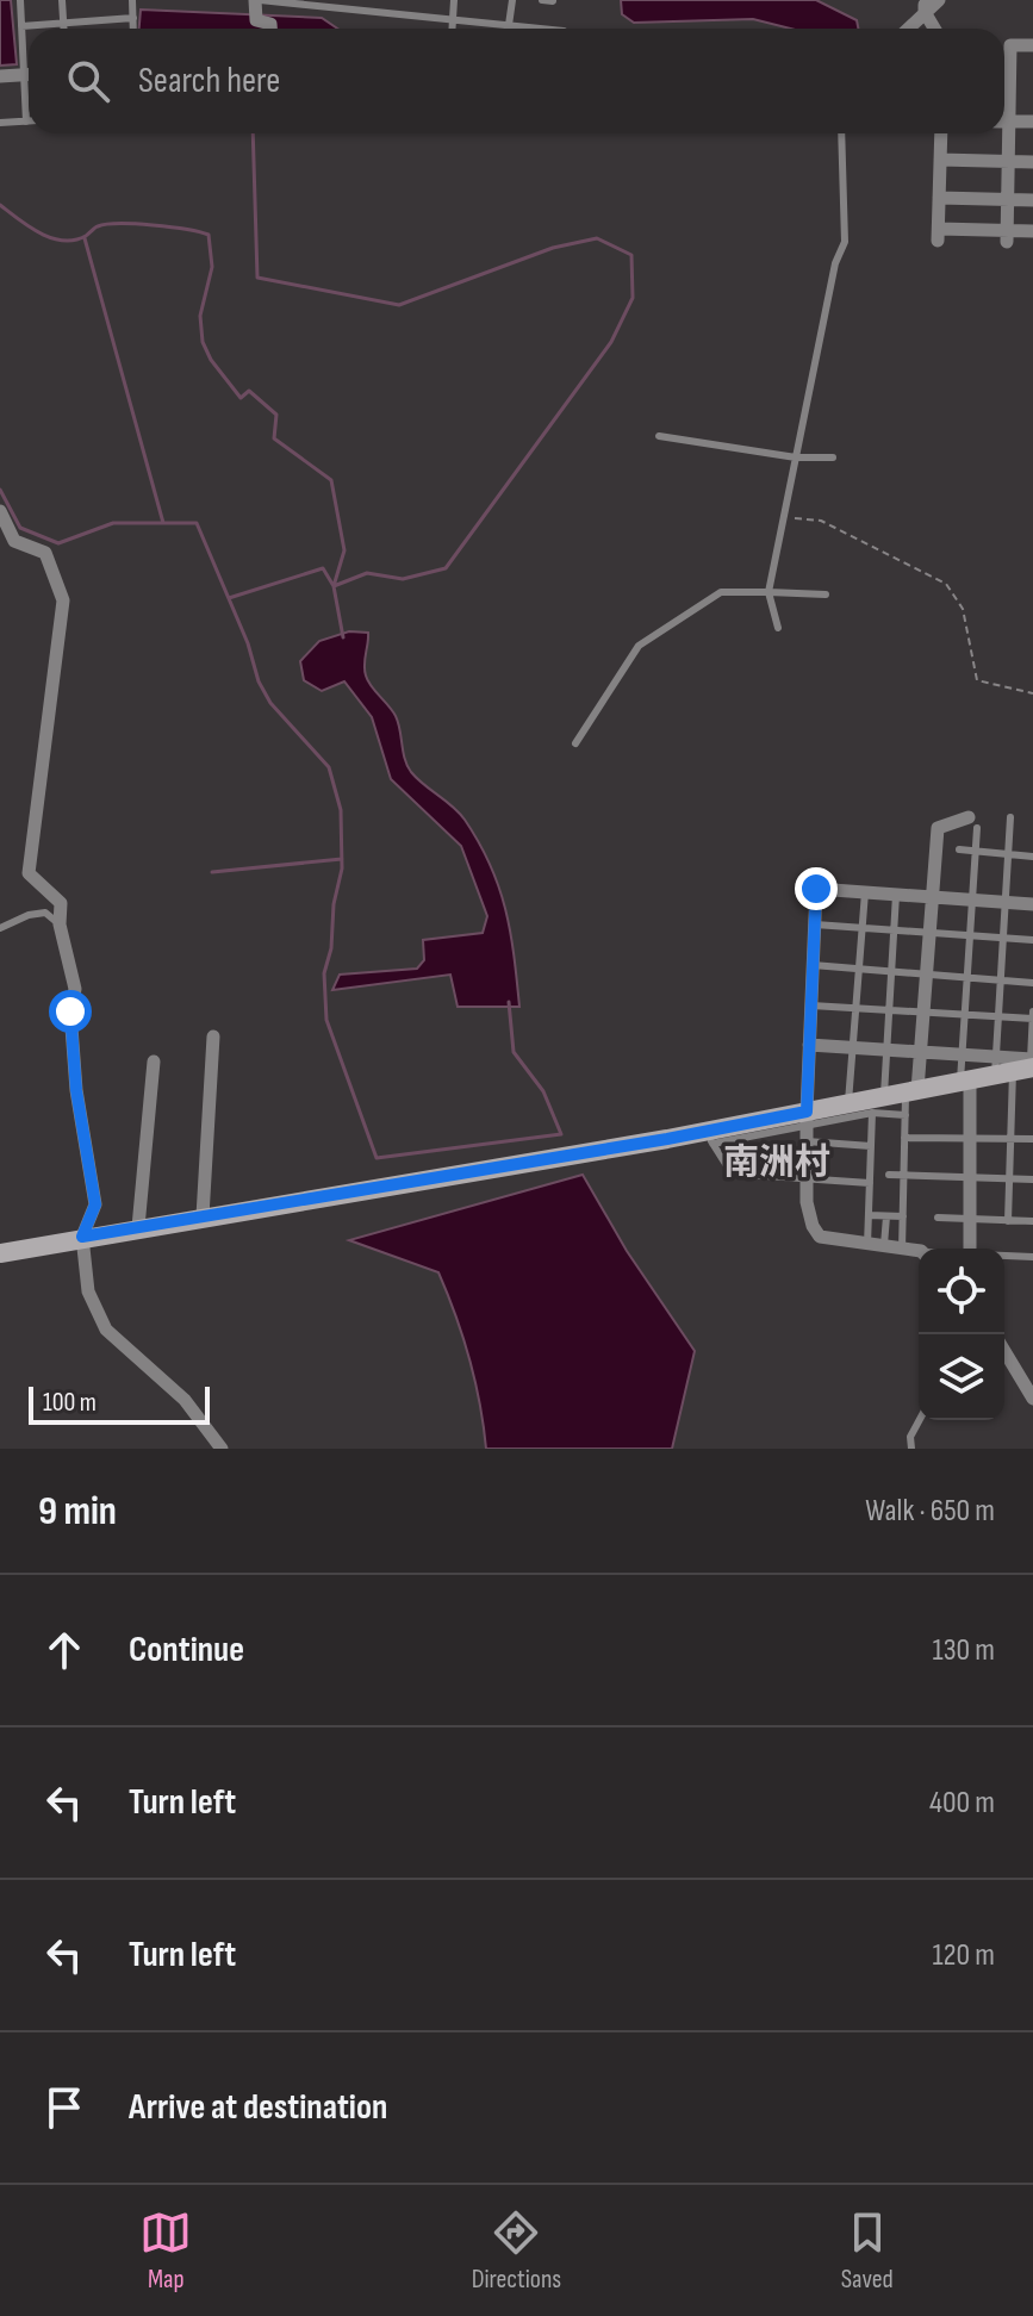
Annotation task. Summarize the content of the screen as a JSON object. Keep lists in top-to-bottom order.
{
  "districts": ["南洲村"],
  "scale_bar": "100 m",
  "page": {
    "search": "Search here",
    "scale": "100 m",
    "heading": ["9 min", "Walk · 650 m"],
    "list": [
      ["Continue", "130 m"],
      ["Turn left", "400 m"],
      ["Turn left", "120 m"],
      "Arrive at destination"
    ],
    "nav": ["Map", "Directions", "Saved"]
  }
}
